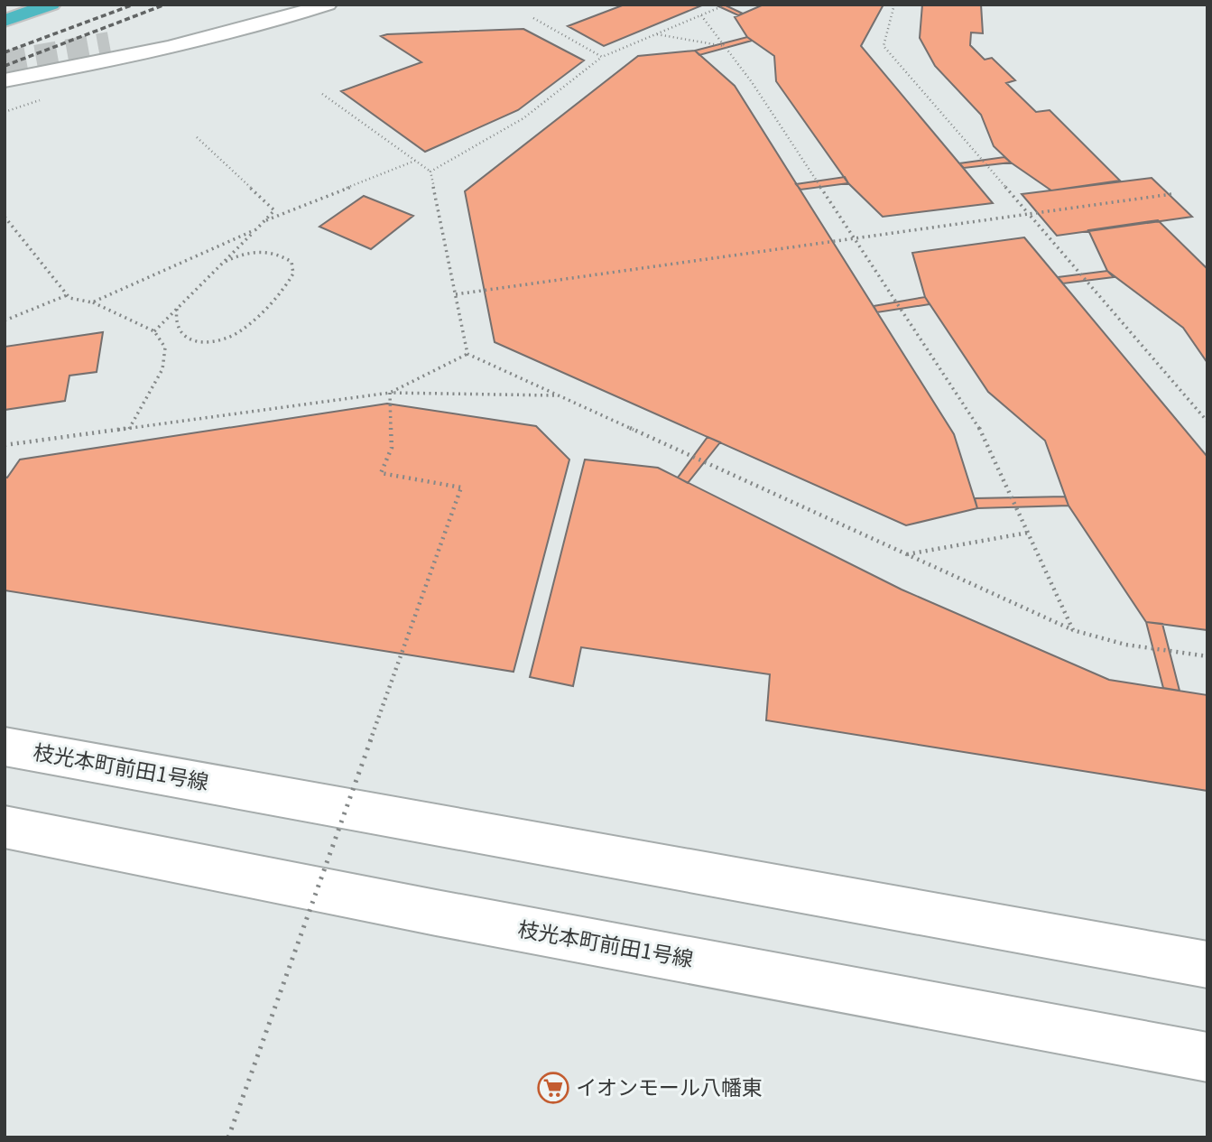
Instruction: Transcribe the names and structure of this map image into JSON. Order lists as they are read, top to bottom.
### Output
{
  "streets": {
    "street": ["枝光本町前田1号線"]
  },
  "places": {
    "supermarket": ["イオンモール八幡東"]
  }
}
